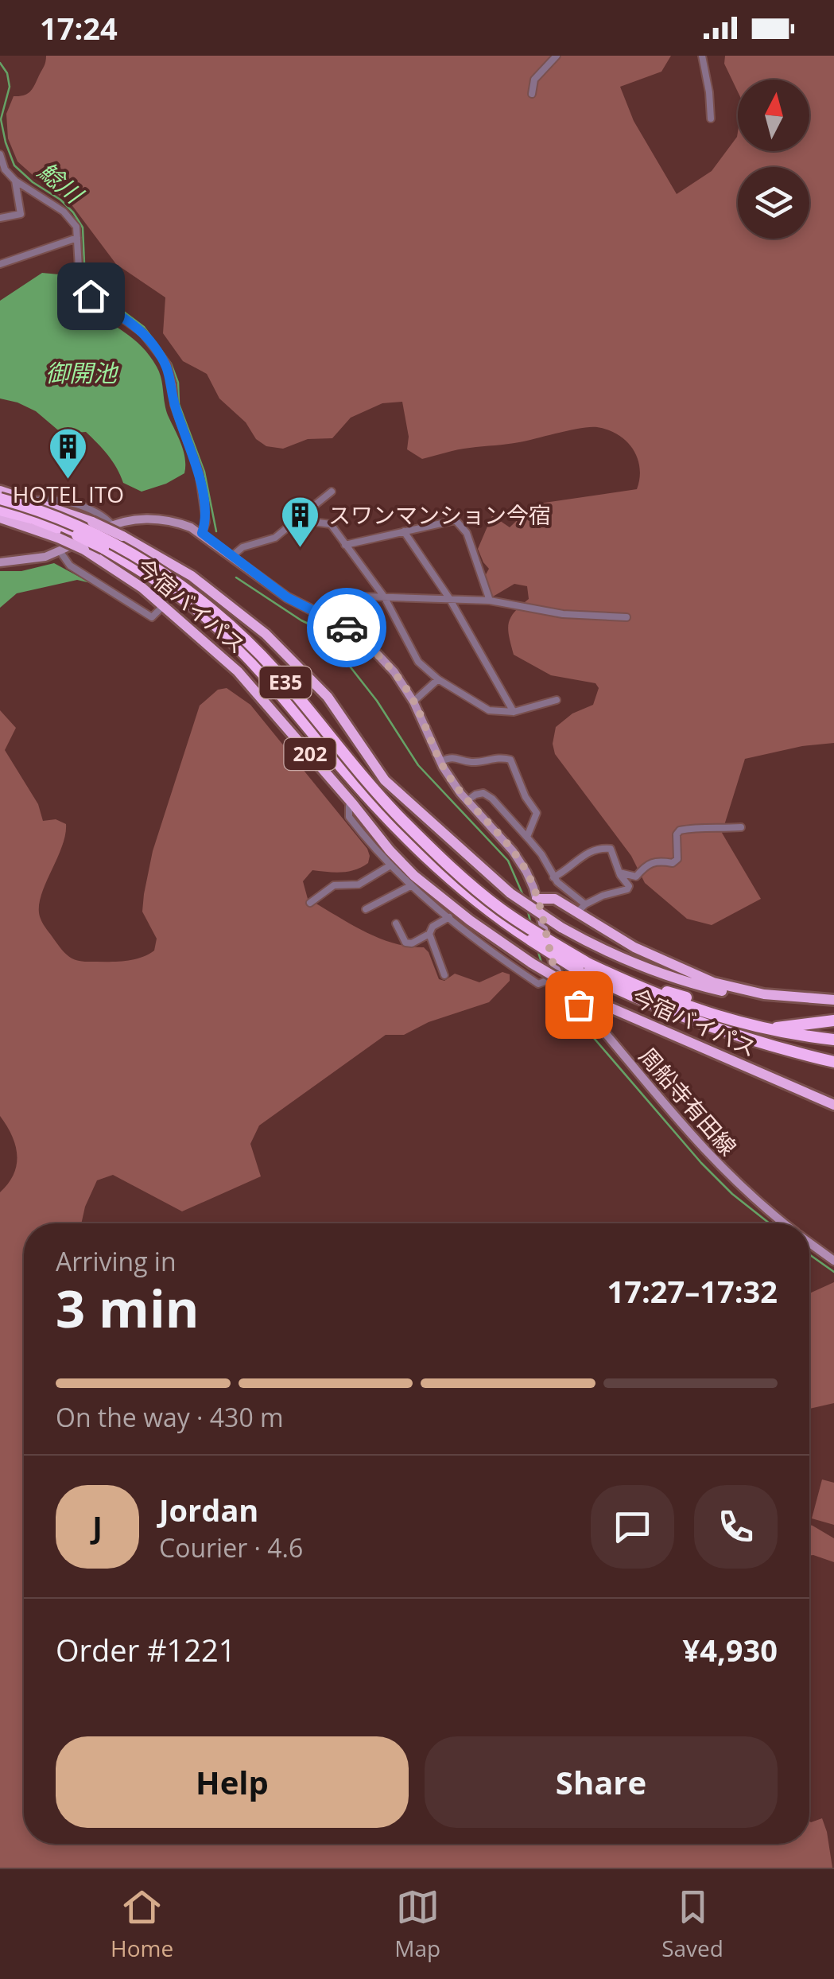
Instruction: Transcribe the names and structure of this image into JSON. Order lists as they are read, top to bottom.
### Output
{
  "streets": {
    "highway": ["今宿バイパス", "E35", "202"],
    "main road": ["周船寺有田線"]
  },
  "water": ["鯰川", "御開池"],
  "places": {
    "building": ["HOTEL ITO", "スワンマンション今宿"]
  },
  "north": "top",
  "page": {
    "status": "17:24",
    "heading": ["3 min", "Arriving in", "17:27–17:32"],
    "panel": [
      "Jordan",
      "Courier · 4.6",
      "Order #1221",
      "¥4,930"
    ],
    "bar": "On the way · 430 m",
    "round": "J",
    "buttons": ["Help", "Share"],
    "tabs": ["Home", "Map", "Saved"]
  }
}
